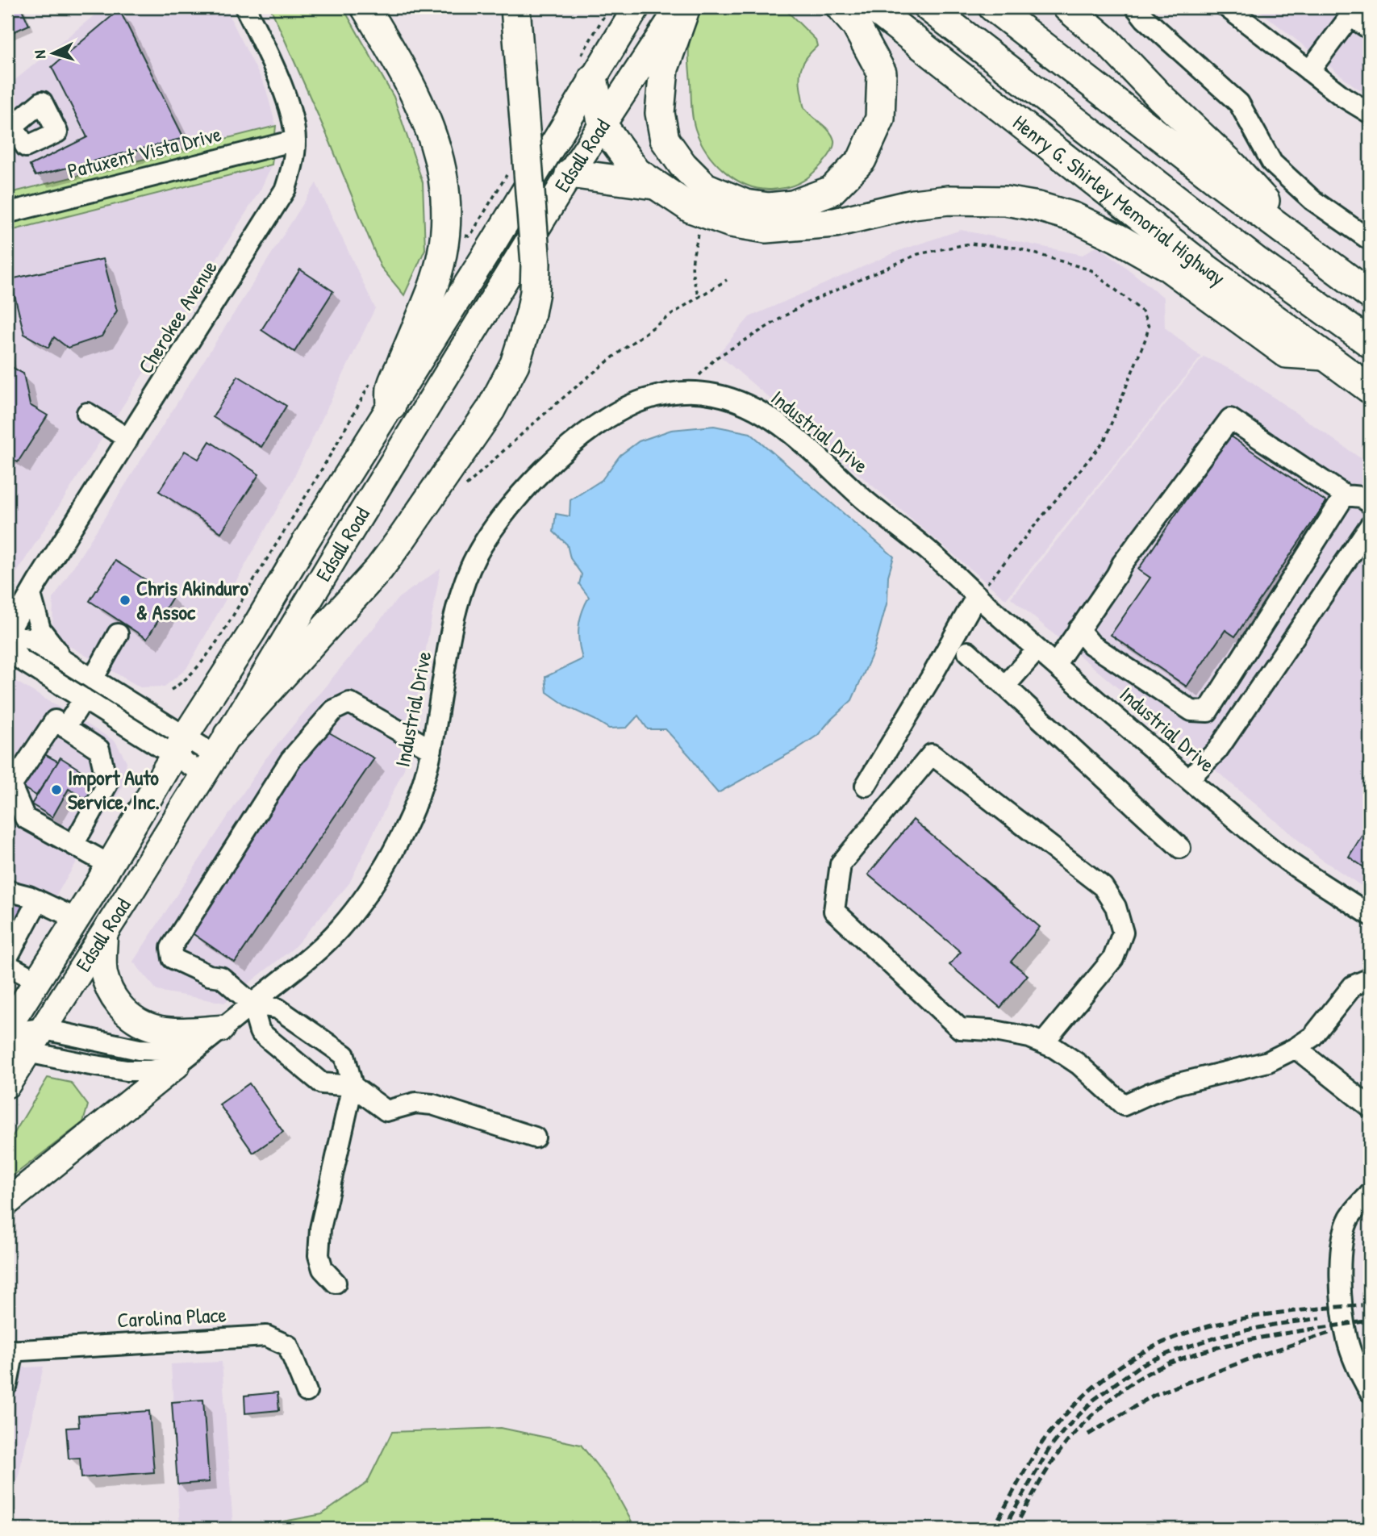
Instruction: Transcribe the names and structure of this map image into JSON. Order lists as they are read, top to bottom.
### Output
{
  "streets": {
    "highway": ["Henry G. Shirley Memorial Highway"],
    "main road": ["Edsall Road"],
    "street": [
      "Patuxent Vista Drive",
      "Cherokee Avenue",
      "Industrial Drive",
      "Carolina Place"
    ]
  },
  "crossings": [
    ["Patuxent Vista Drive", "Cherokee Avenue"],
    ["Edsall Road", "Industrial Drive"]
  ],
  "places": ["Chris Akinduro & Assoc", "Import Auto Service, Inc."],
  "north": "left"
}
